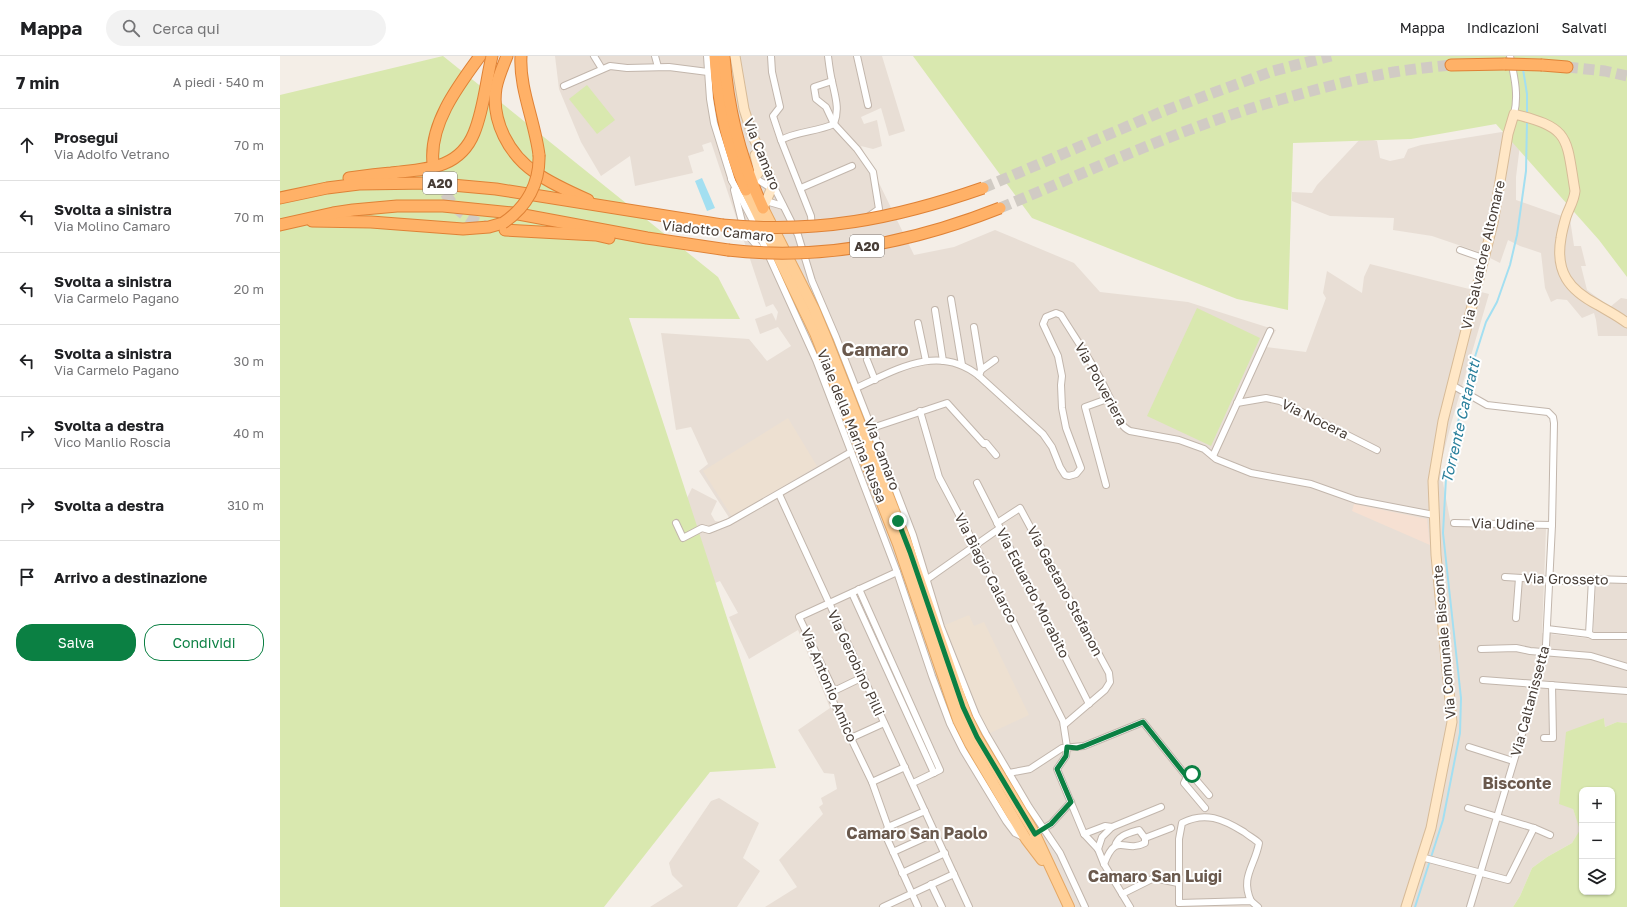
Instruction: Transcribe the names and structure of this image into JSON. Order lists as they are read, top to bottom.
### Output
{
  "streets": {
    "highway": ["A20", "Viadotto Camaro"],
    "main road": ["Viale della Marina Russa"],
    "street": [
      "Via Camaro",
      "Via Salvatore Altomare",
      "Via Polveriera",
      "Via Nocera",
      "Via Udine",
      "Via Biagio Calarco",
      "Via Grosseto",
      "Via Gaetano Stefanon",
      "Via Eduardo Morabito",
      "Via Comunale Bisconte",
      "Via Gerobino Pilli",
      "Via Antonio Amico",
      "Via Caltanissetta"
    ]
  },
  "crossings": [
    ["Via Camaro", "Via Polveriera"],
    ["A20", "Viadotto Camaro"],
    ["Via Salvatore Altomare", "Via Polveriera"],
    ["Via Salvatore Altomare", "Via Comunale Bisconte"],
    ["Via Salvatore Altomare", "Via Caltanissetta"],
    ["Via Polveriera", "Via Comunale Bisconte"],
    ["Via Udine", "Via Caltanissetta"],
    ["Via Grosseto", "Via Caltanissetta"],
    ["Via Gaetano Stefanon", "Via Eduardo Morabito"],
    ["Via Gerobino Pilli", "Via Antonio Amico"]
  ],
  "districts": [
    "Camaro",
    "Bisconte",
    "Camaro San Paolo",
    "Camaro San Luigi"
  ],
  "water": ["Torrente Cataratti"],
  "page": {
    "header": "Mappa",
    "search": "Cerca qui",
    "nav": ["Mappa", "Indicazioni", "Salvati"],
    "heading": ["7 min", "A piedi · 540 m"],
    "list": [
      ["Prosegui", "Via Adolfo Vetrano", "70 m"],
      ["Svolta a sinistra", "Via Molino Camaro", "70 m"],
      ["Svolta a sinistra", "Via Carmelo Pagano", "20 m"],
      ["Svolta a sinistra", "Via Carmelo Pagano", "30 m"],
      ["Svolta a destra", "Vico Manlio Roscia", "40 m"],
      ["Svolta a destra", "310 m"],
      "Arrivo a destinazione"
    ],
    "buttons": ["Salva", "Condividi"],
    "map_buttons": ["+", "−"]
  }
}
